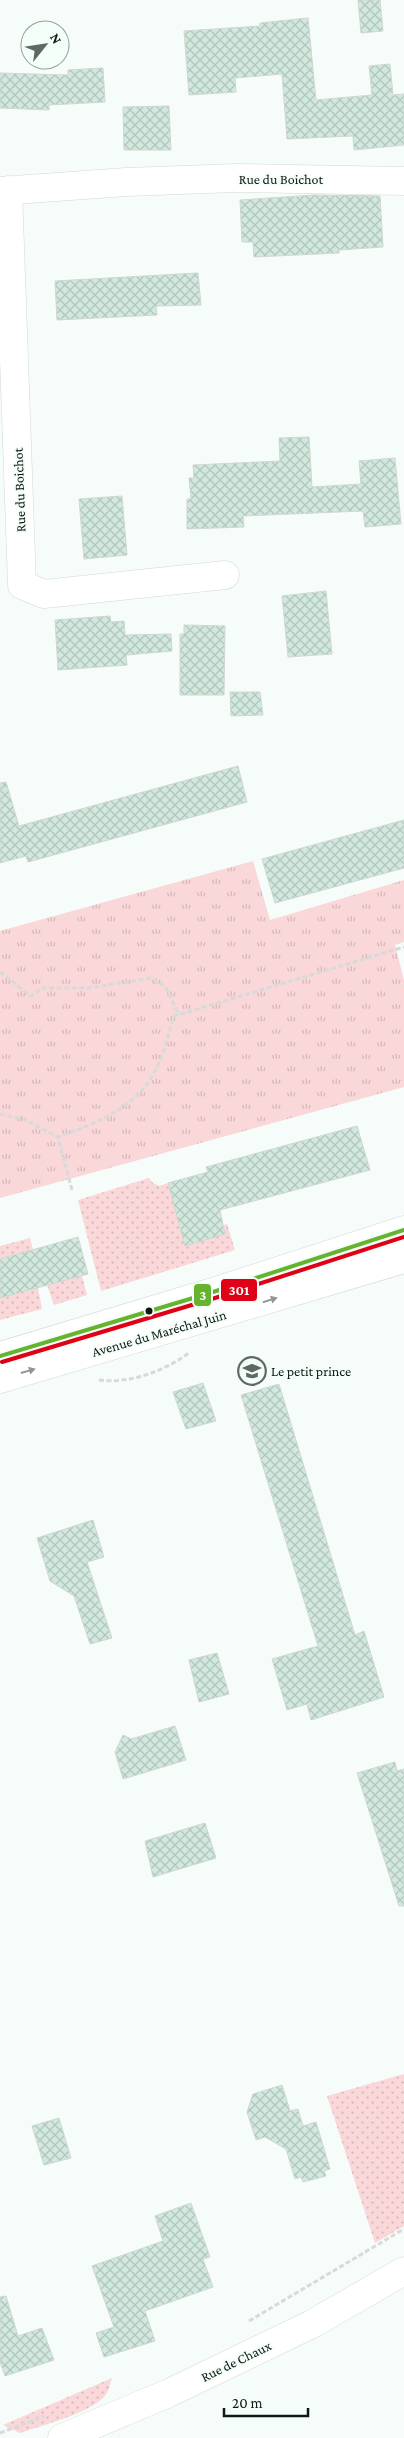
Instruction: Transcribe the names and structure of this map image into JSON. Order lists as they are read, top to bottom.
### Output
{
  "streets": {
    "street": ["Rue du Boichot", "Avenue du Maréchal Juin", "Rue de Chaux"]
  },
  "places": {
    "school or university": ["Le petit prince"]
  },
  "lines": ["transit line 3", "transit line 301"],
  "scale_bar": "20 m",
  "north": "top right"
}
